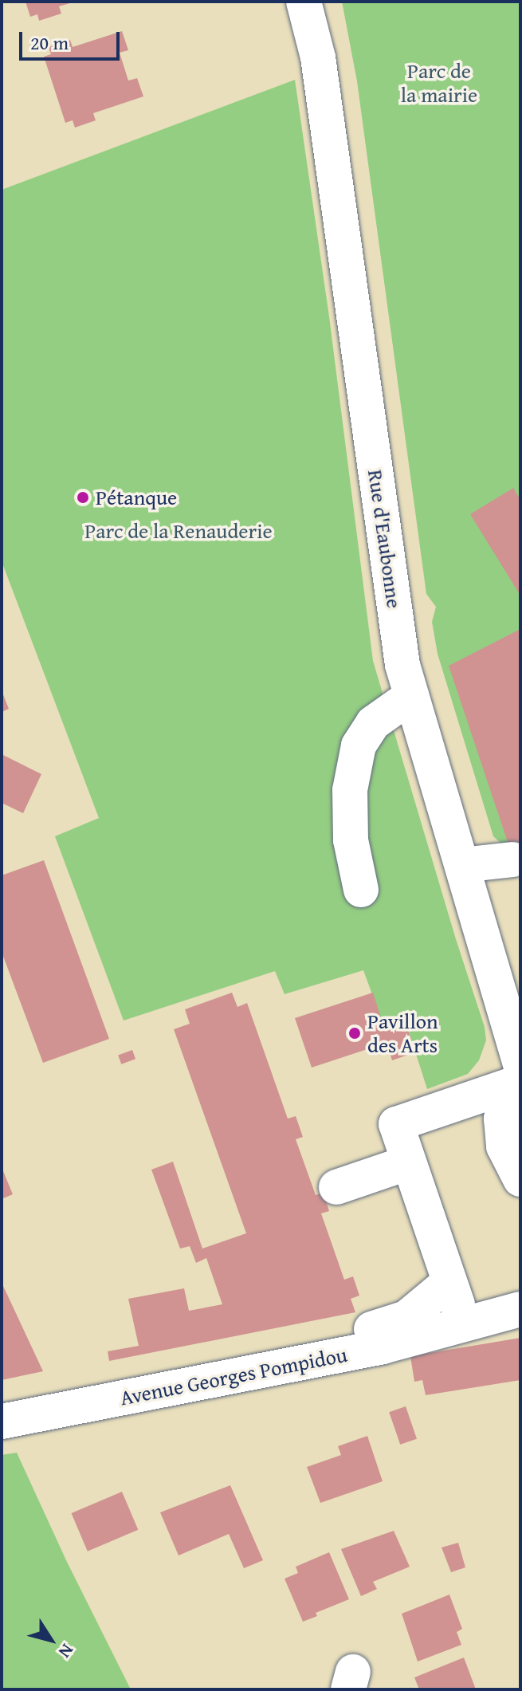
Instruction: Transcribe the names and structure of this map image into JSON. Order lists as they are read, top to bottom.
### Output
{
  "streets": {
    "main road": ["Rue d'Eaubonne", "Avenue Georges Pompidou"]
  },
  "parks": ["Parc de la mairie", "Parc de la Renauderie"],
  "places": ["Pétanque", "Pavillon des Arts"],
  "scale_bar": "20 m",
  "north": "bottom right"
}
